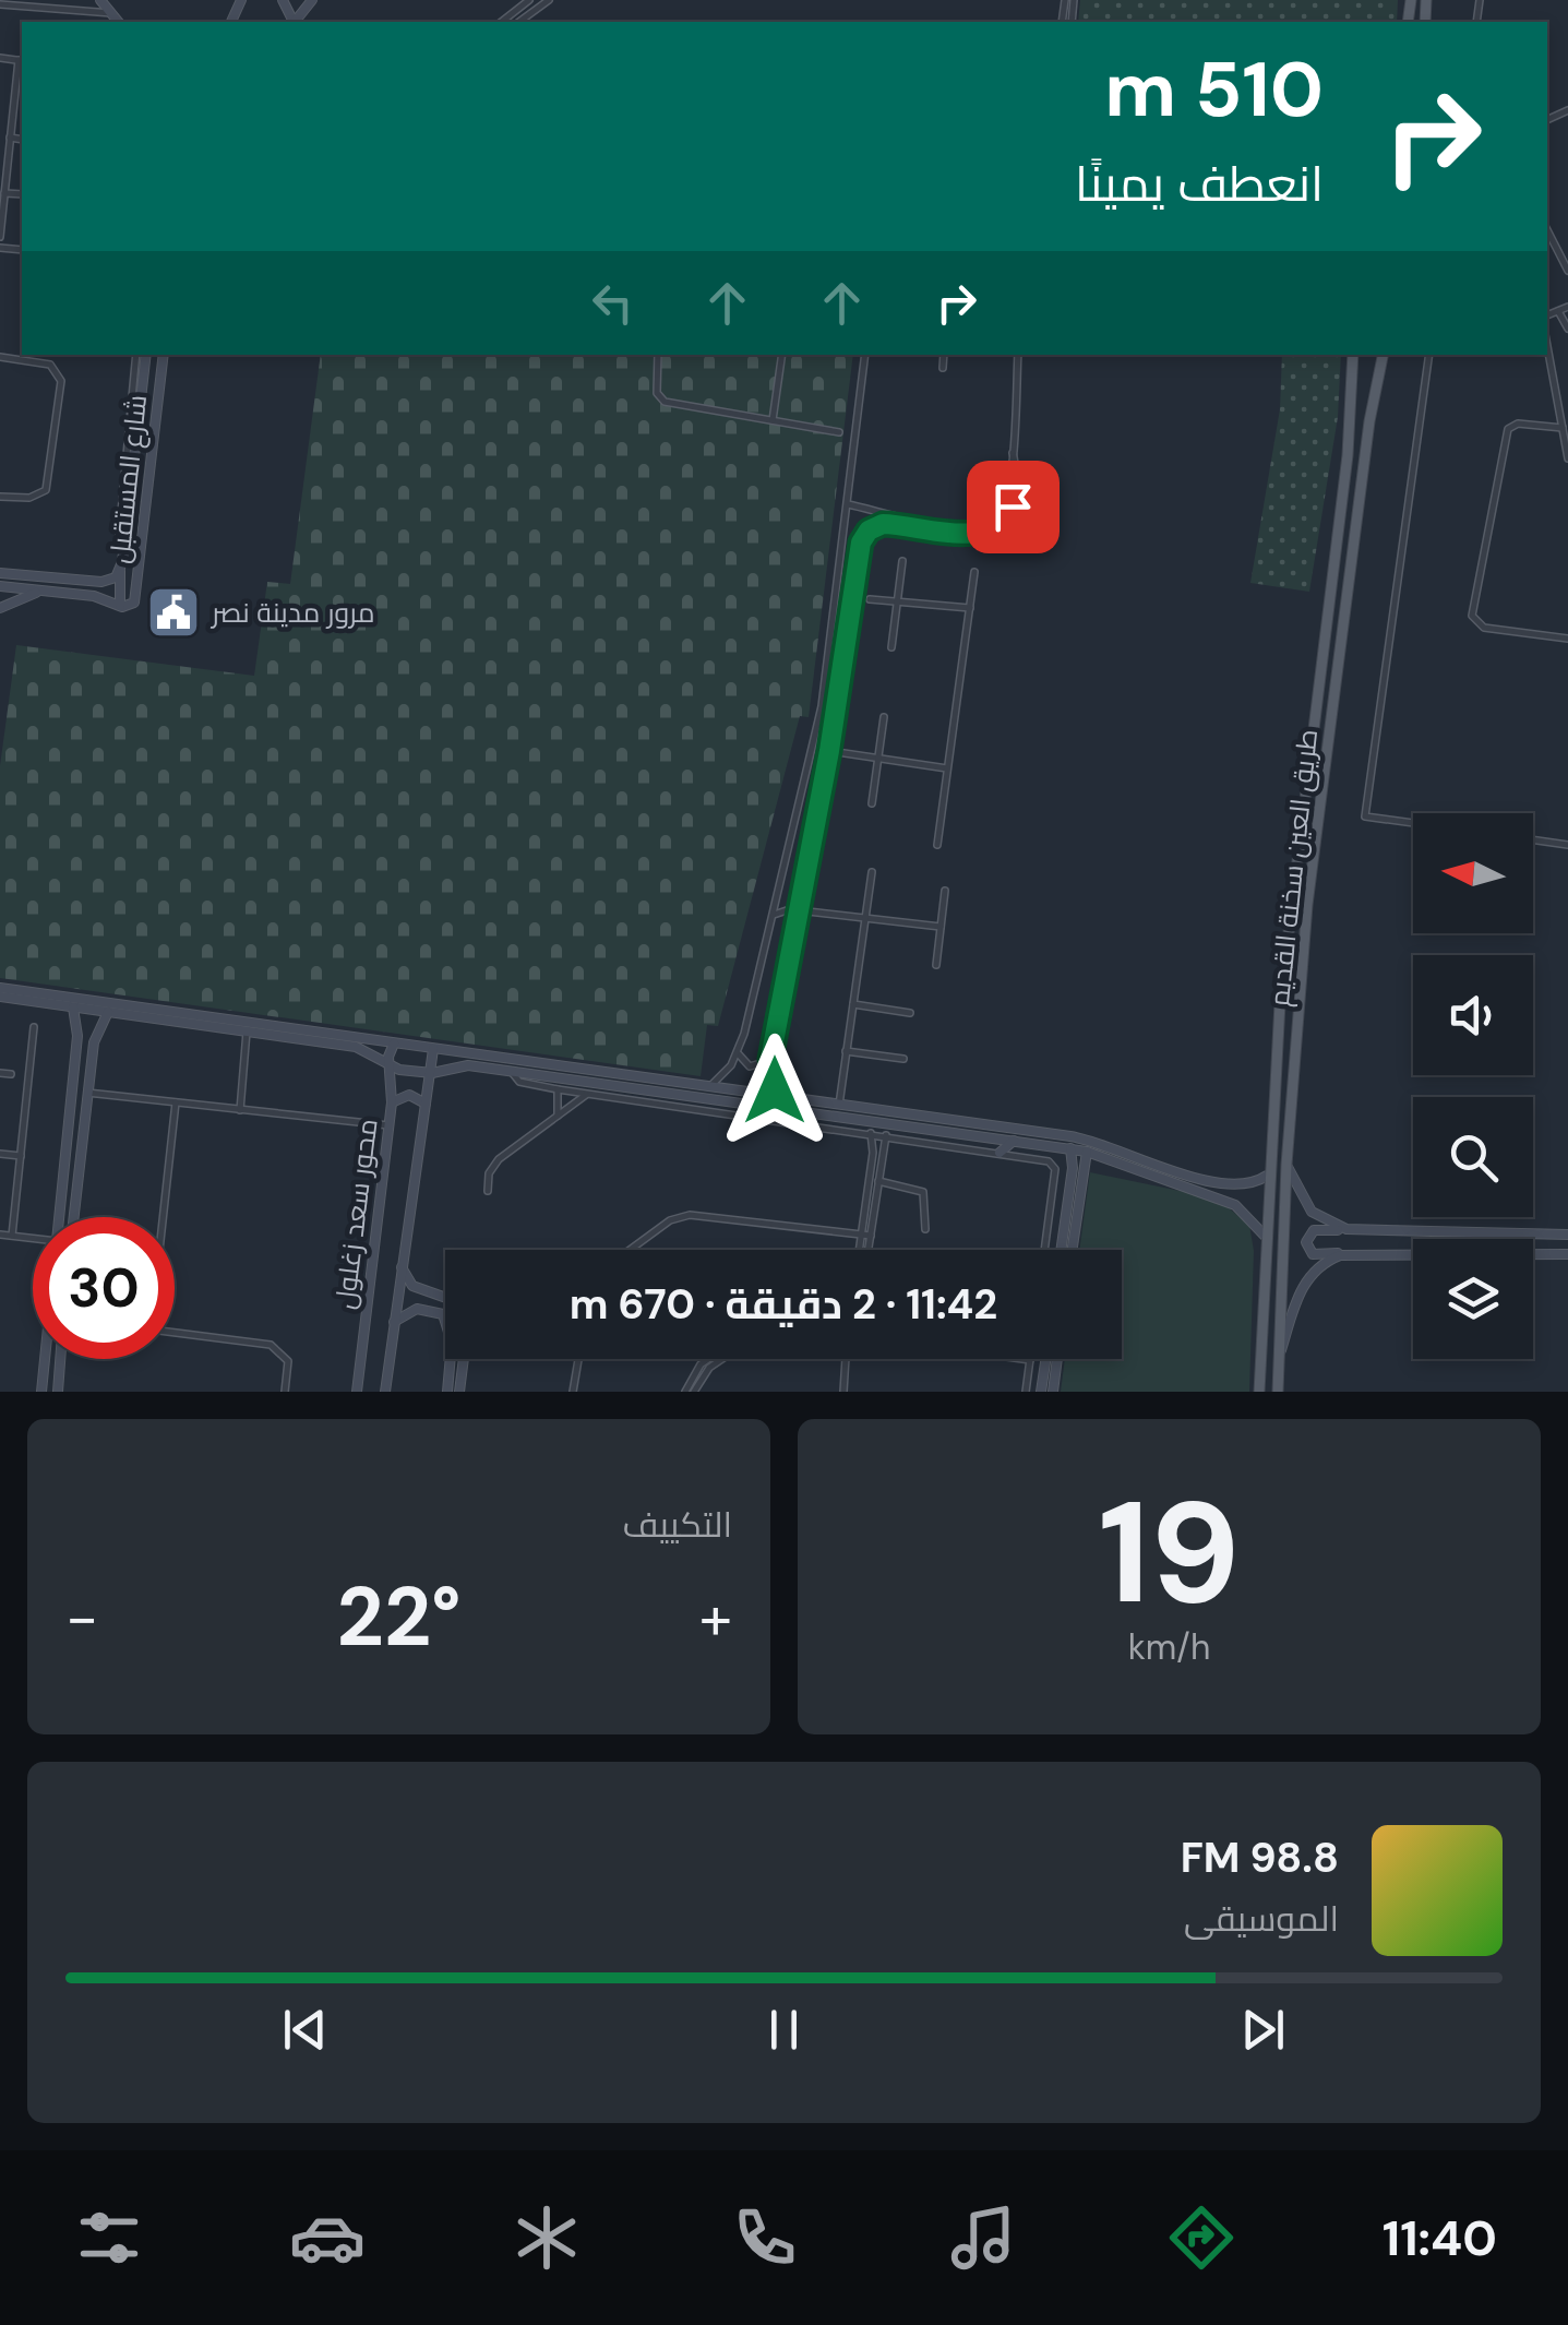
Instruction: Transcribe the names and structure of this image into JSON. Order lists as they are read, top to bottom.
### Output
{
  "streets": {
    "main road": ["شارع المستقبل", "طريق العين سخنة القديم", "محور سعد زغلول"]
  },
  "places": {
    "public building": ["مرور مدينة نصر"]
  },
  "north": "left",
  "page": {
    "turn": ["510 m", "انعطف يمينًا"],
    "limit": "30",
    "trip": "11:42 · 2 دقيقة · 670 m",
    "tile": [
      ["19", "km/h"],
      "التكييف"
    ],
    "heat": ["−", "22°", "+"],
    "song": ["98.8 FM", "الموسيقى"],
    "tabs": "11:40"
  }
}
